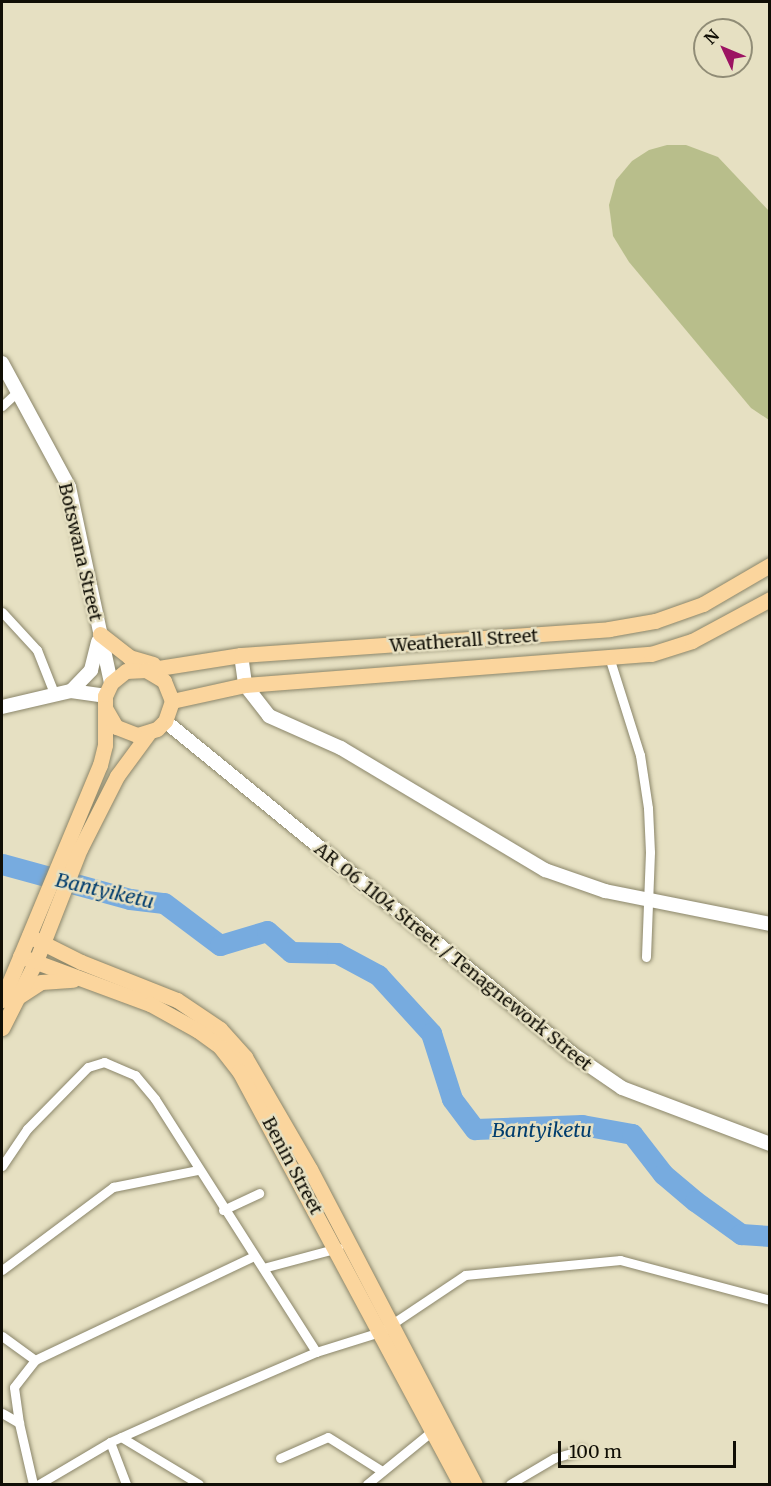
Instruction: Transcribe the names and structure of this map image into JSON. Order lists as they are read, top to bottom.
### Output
{
  "streets": {
    "main road": [
      "Botswana Street",
      "Weatherall Street",
      "AR_06_1104 Street. / Tenagnework Street",
      "Benin Street"
    ]
  },
  "crossings": [
    ["Botswana Street", "Weatherall Street"],
    ["Botswana Street", "AR_06_1104 Street. / Tenagnework Street"],
    ["Weatherall Street", "AR_06_1104 Street. / Tenagnework Street"]
  ],
  "water": ["Bantyiketu"],
  "scale_bar": "100 m",
  "north": "top left"
}
